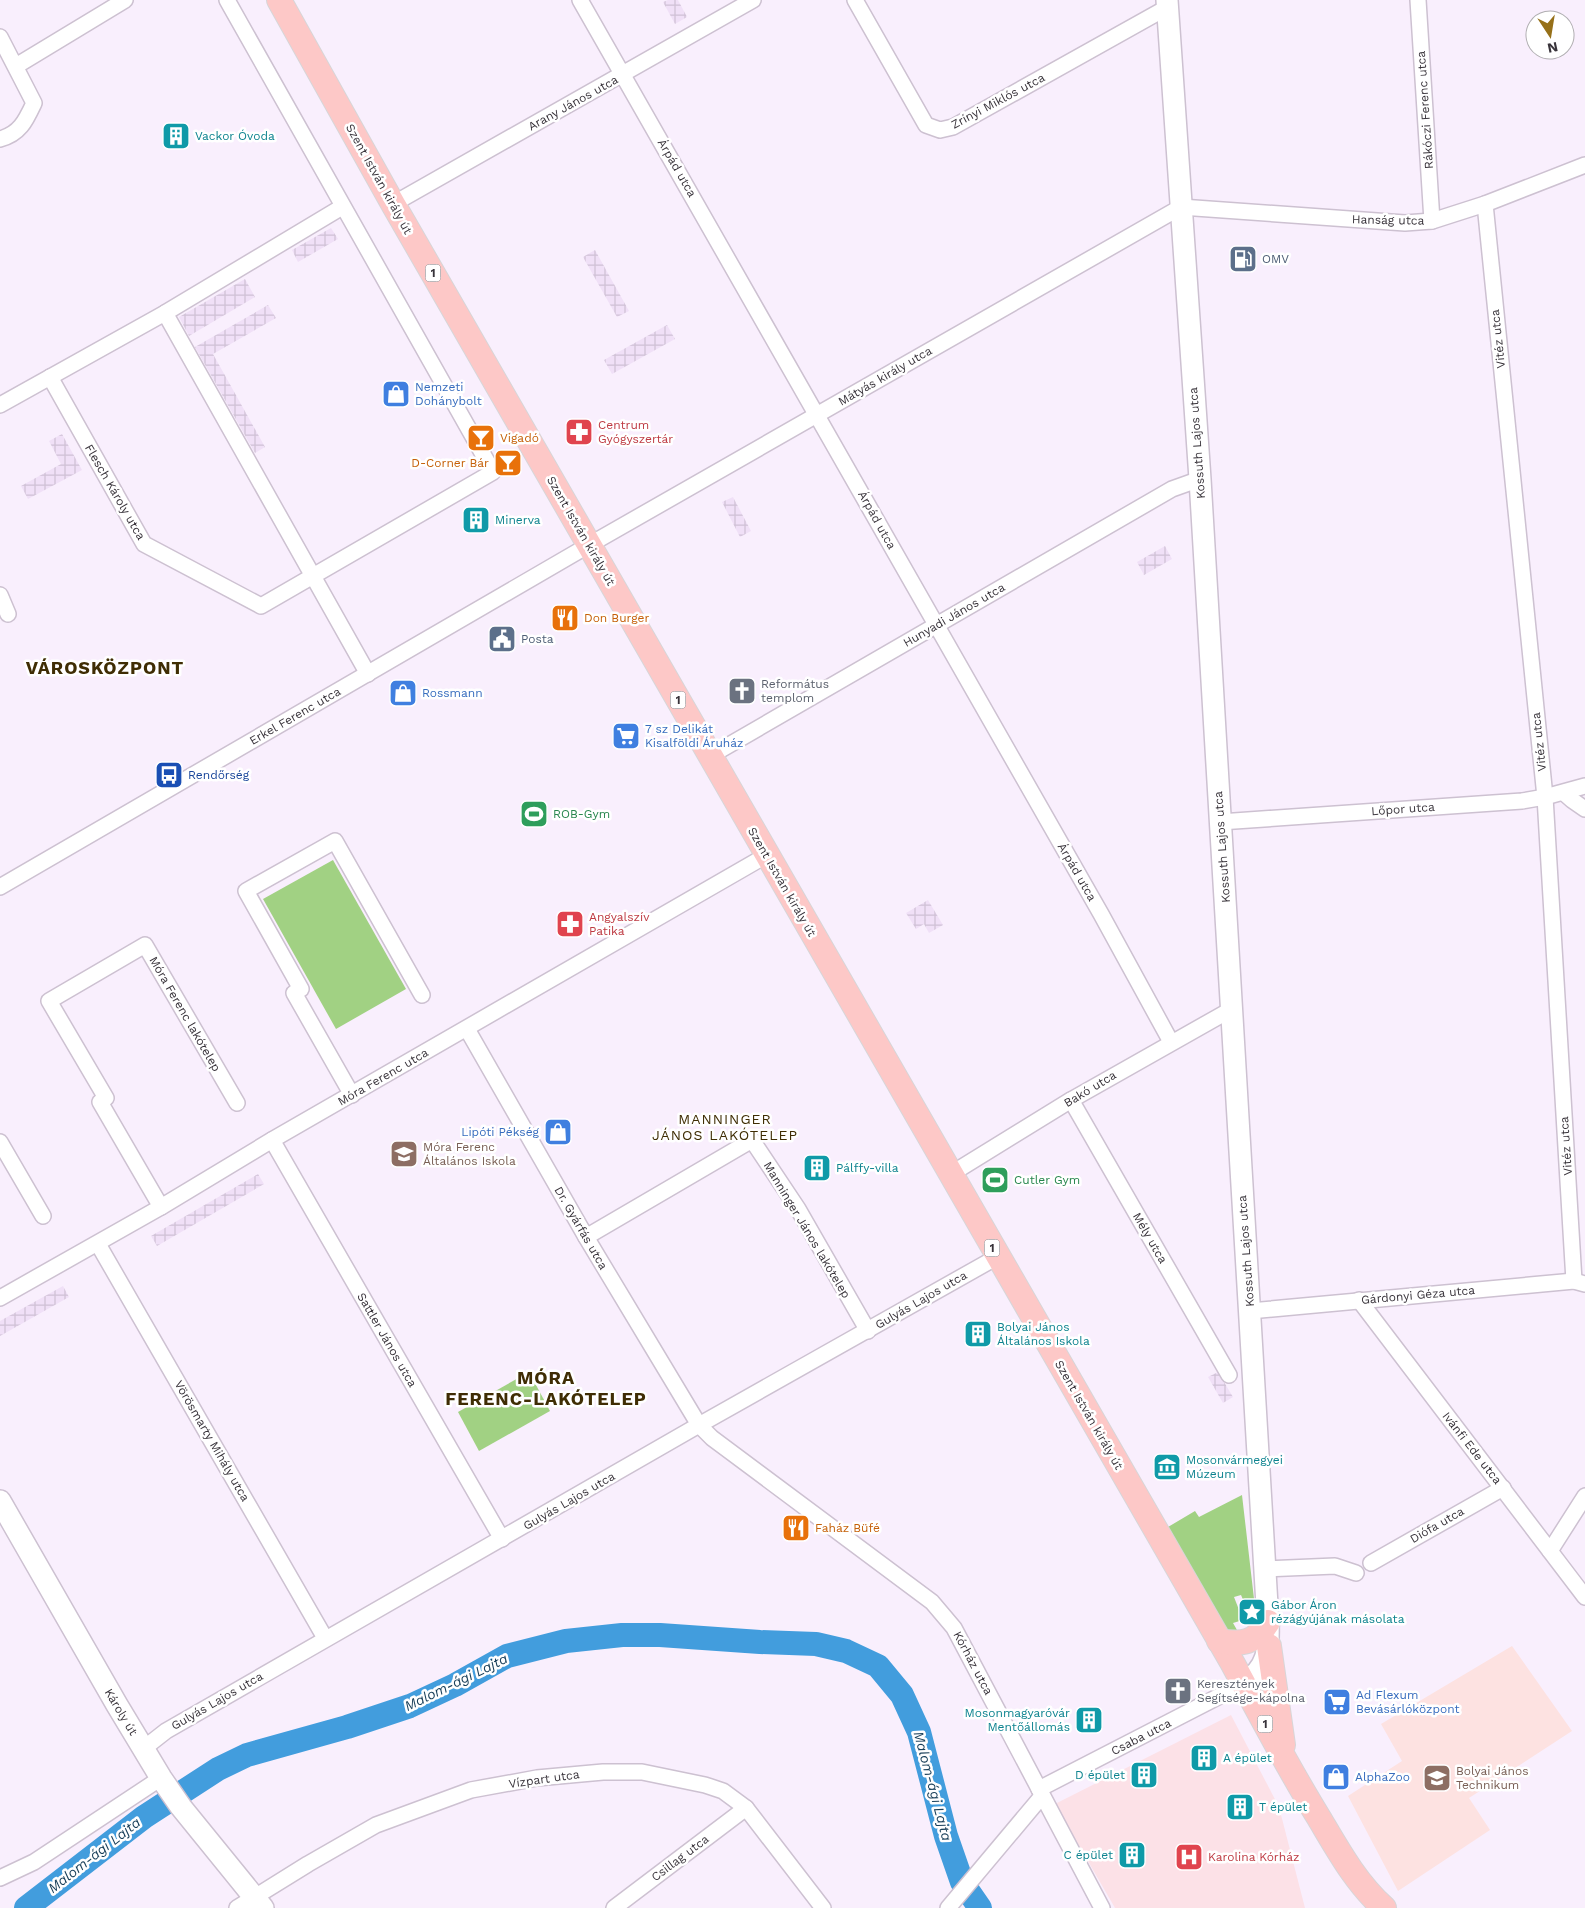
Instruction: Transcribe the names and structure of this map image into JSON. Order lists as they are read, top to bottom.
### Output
{
  "streets": {
    "main road": [
      "Szent István király út",
      "1",
      "Kossuth Lajos utca",
      "Károly út"
    ],
    "street": [
      "Zrínyi Miklós utca",
      "Arany János utca",
      "Rákóczi Ferenc utca",
      "Árpád utca",
      "Hanság utca",
      "Vitéz utca",
      "Mátyás király utca",
      "Flesch Károly utca",
      "Hunyadi János utca",
      "Erkel Ferenc utca",
      "Lőpor utca",
      "Móra Ferenc lakótelep",
      "Móra Ferenc utca",
      "Bakó utca",
      "Dr. Gyárfás utca",
      "Manninger János lakótelep",
      "Mély utca",
      "Gárdonyi Géza utca",
      "Gulyás Lajos utca",
      "Sattler János utca",
      "Vörösmarty Mihály utca",
      "Ivánfi Ede utca",
      "Diófa utca",
      "Kórház utca",
      "Csaba utca",
      "Vízpart utca",
      "Csillag utca"
    ]
  },
  "crossings": [
    ["Zrínyi Miklós utca", "Kossuth Lajos utca"],
    ["Arany János utca", "Árpád utca"],
    ["Arany János utca", "Szent István király út"],
    ["Rákóczi Ferenc utca", "Hanság utca"],
    ["Árpád utca", "Mátyás király utca"],
    ["Árpád utca", "Hunyadi János utca"],
    ["Árpád utca", "Bakó utca"],
    ["Szent István király út", "1"],
    ["Szent István király út", "Mátyás király utca"],
    ["Szent István király út", "Kossuth Lajos utca"],
    ["Szent István király út", "Hunyadi János utca"],
    ["Szent István király út", "Erkel Ferenc utca"],
    ["Szent István király út", "Móra Ferenc utca"],
    ["Szent István király út", "Bakó utca"],
    ["Szent István király út", "Gulyás Lajos utca"],
    ["Szent István király út", "Csaba utca"],
    ["Hanság utca", "Vitéz utca"],
    ["Hanság utca", "Mátyás király utca"],
    ["Hanság utca", "Kossuth Lajos utca"],
    ["Vitéz utca", "Lőpor utca"],
    ["Vitéz utca", "Gárdonyi Géza utca"],
    ["Mátyás király utca", "Kossuth Lajos utca"],
    ["Mátyás király utca", "Erkel Ferenc utca"],
    ["Kossuth Lajos utca", "Hunyadi János utca"],
    ["Kossuth Lajos utca", "Lőpor utca"],
    ["Kossuth Lajos utca", "Bakó utca"],
    ["Kossuth Lajos utca", "Gárdonyi Géza utca"],
    ["Kossuth Lajos utca", "Csaba utca"],
    ["Móra Ferenc lakótelep", "Móra Ferenc utca"],
    ["Móra Ferenc utca", "Dr. Gyárfás utca"],
    ["Móra Ferenc utca", "Sattler János utca"],
    ["Móra Ferenc utca", "Vörösmarty Mihály utca"],
    ["Bakó utca", "Mély utca"],
    ["Dr. Gyárfás utca", "Manninger János lakótelep"],
    ["Dr. Gyárfás utca", "Gulyás Lajos utca"],
    ["Dr. Gyárfás utca", "Kórház utca"],
    ["Manninger János lakótelep", "Gulyás Lajos utca"],
    ["Gárdonyi Géza utca", "Ivánfi Ede utca"],
    ["Gulyás Lajos utca", "Sattler János utca"],
    ["Gulyás Lajos utca", "Vörösmarty Mihály utca"],
    ["Gulyás Lajos utca", "Kórház utca"],
    ["Gulyás Lajos utca", "Károly út"],
    ["Ivánfi Ede utca", "Diófa utca"],
    ["Kórház utca", "Csaba utca"],
    ["Károly út", "Vízpart utca"],
    ["Vízpart utca", "Csillag utca"]
  ],
  "districts": ["VÁROSKÖZPONT", "MANNINGER JÁNOS LAKÓTELEP", "MÓRA FERENC-LAKÓTELEP"],
  "water": ["Malom-ági Lajta"],
  "places": {
    "building": [
      "Vackor Óvoda",
      "Minerva",
      "Pálffy-villa",
      "Bolyai János Általános Iskola",
      "Mosonmagyaróvár Mentőállomás",
      "A épület",
      "D épület",
      "T épület",
      "C épület"
    ],
    "fuel station": ["OMV"],
    "shop": [
      "Nemzeti Dohánybolt",
      "Rossmann",
      "Lipóti Pékség",
      "AlphaZoo"
    ],
    "pharmacy": ["Centrum Gyógyszertár", "Angyalszív Patika"],
    "bar": ["Vigadó", "D-Corner Bár"],
    "restaurant": ["Don Burger", "Faház Büfé"],
    "public building": ["Posta"],
    "church": ["Református templom", "Keresztények Segítsége-kápolna"],
    "supermarket": ["7 sz Delikát Kisalföldi Áruház", "Ad Flexum Bevásárlóközpont"],
    "bus stop": ["Rendőrség"],
    "sports": ["ROB-Gym", "Cutler Gym"],
    "school or university": ["Móra Ferenc Általános Iskola", "Bolyai János Technikum"],
    "museum": ["Mosonvármegyei Múzeum"],
    "place": ["Gábor Áron rézágyújának másolata"],
    "hospital": ["Karolina Kórház"]
  },
  "north": "bottom"
}
